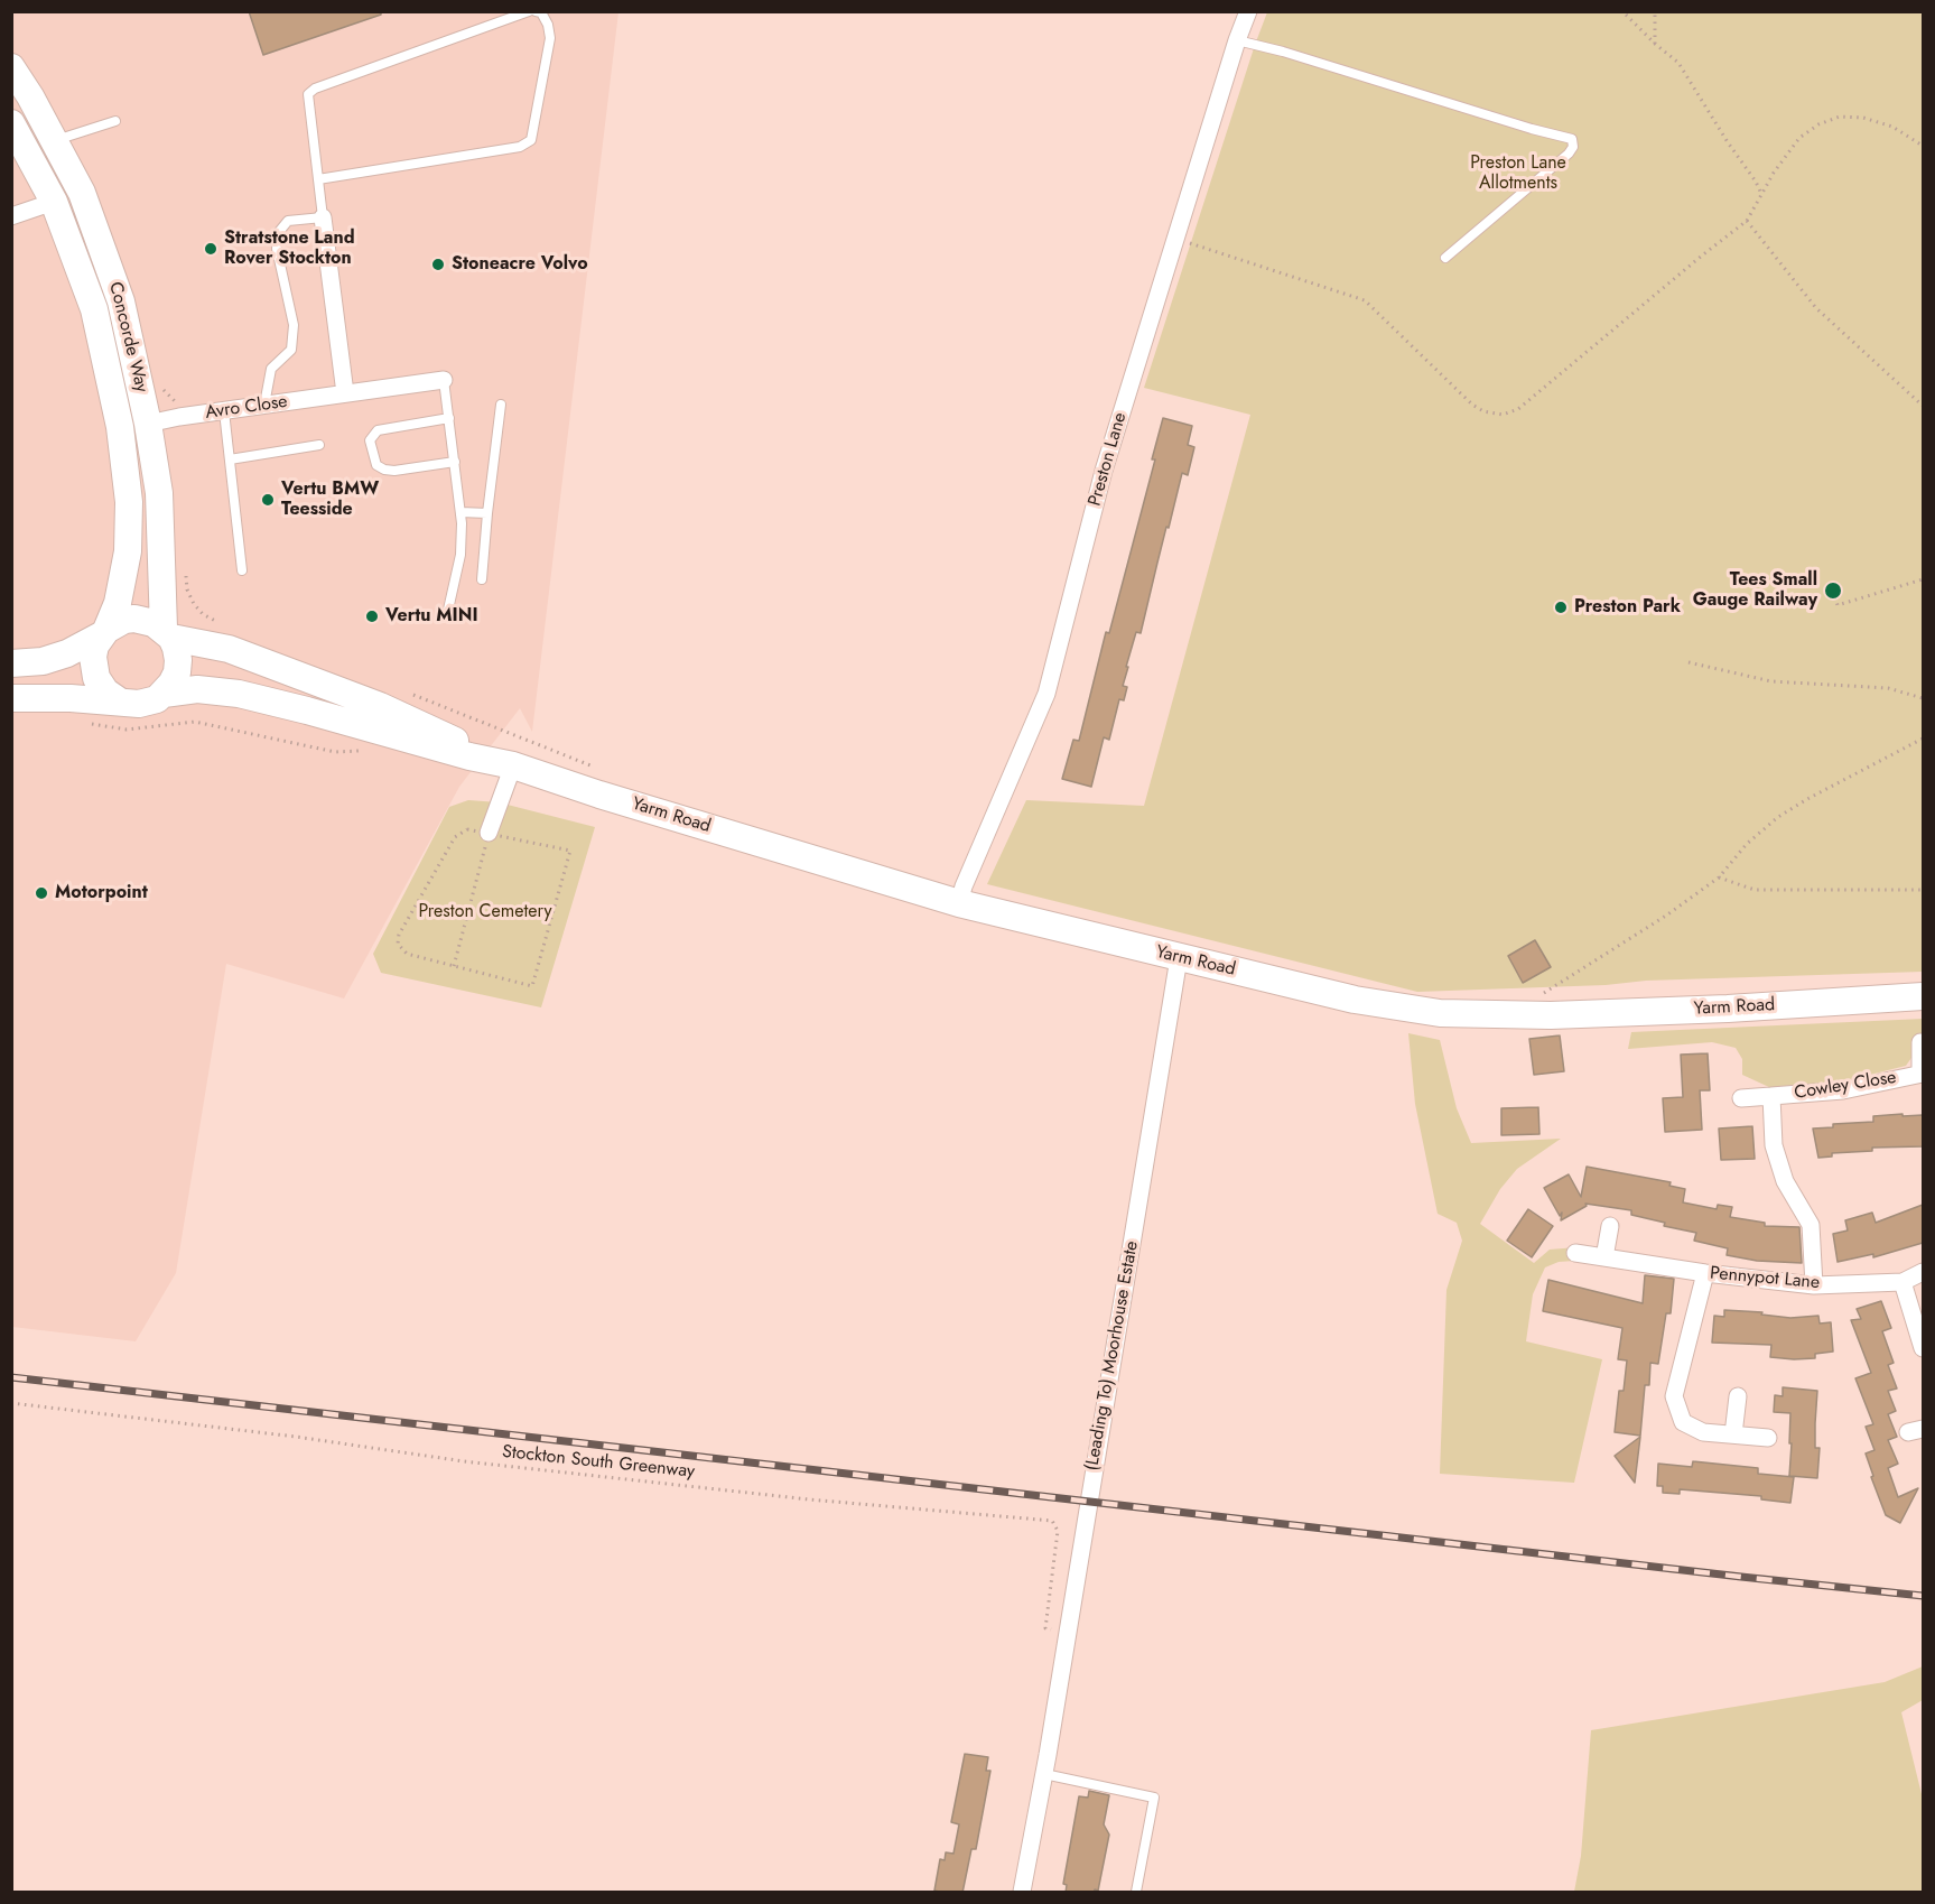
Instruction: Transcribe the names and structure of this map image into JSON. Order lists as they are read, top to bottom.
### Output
{
  "streets": {
    "main road": ["Concorde Way", "Yarm Road"],
    "street": [
      "Avro Close",
      "Preston Lane",
      "Cowley Close",
      "Pennypot Lane",
      "(Leading To) Moorhouse Estate"
    ],
    "path": ["Stockton South Greenway"]
  },
  "crossings": [
    ["Concorde Way", "Avro Close"],
    ["Preston Lane", "Yarm Road"],
    ["Yarm Road", "(Leading To) Moorhouse Estate"],
    ["Cowley Close", "Pennypot Lane"],
    ["(Leading To) Moorhouse Estate", "Stockton South Greenway"]
  ],
  "parks": ["Preston Lane Allotments", "Preston Cemetery"],
  "places": [
    "Stratstone Land Rover Stockton",
    "Stoneacre Volvo",
    "Vertu BMW Teesside",
    "Tees Small Gauge Railway",
    "Preston Park",
    "Vertu MINI",
    "Motorpoint"
  ]
}
